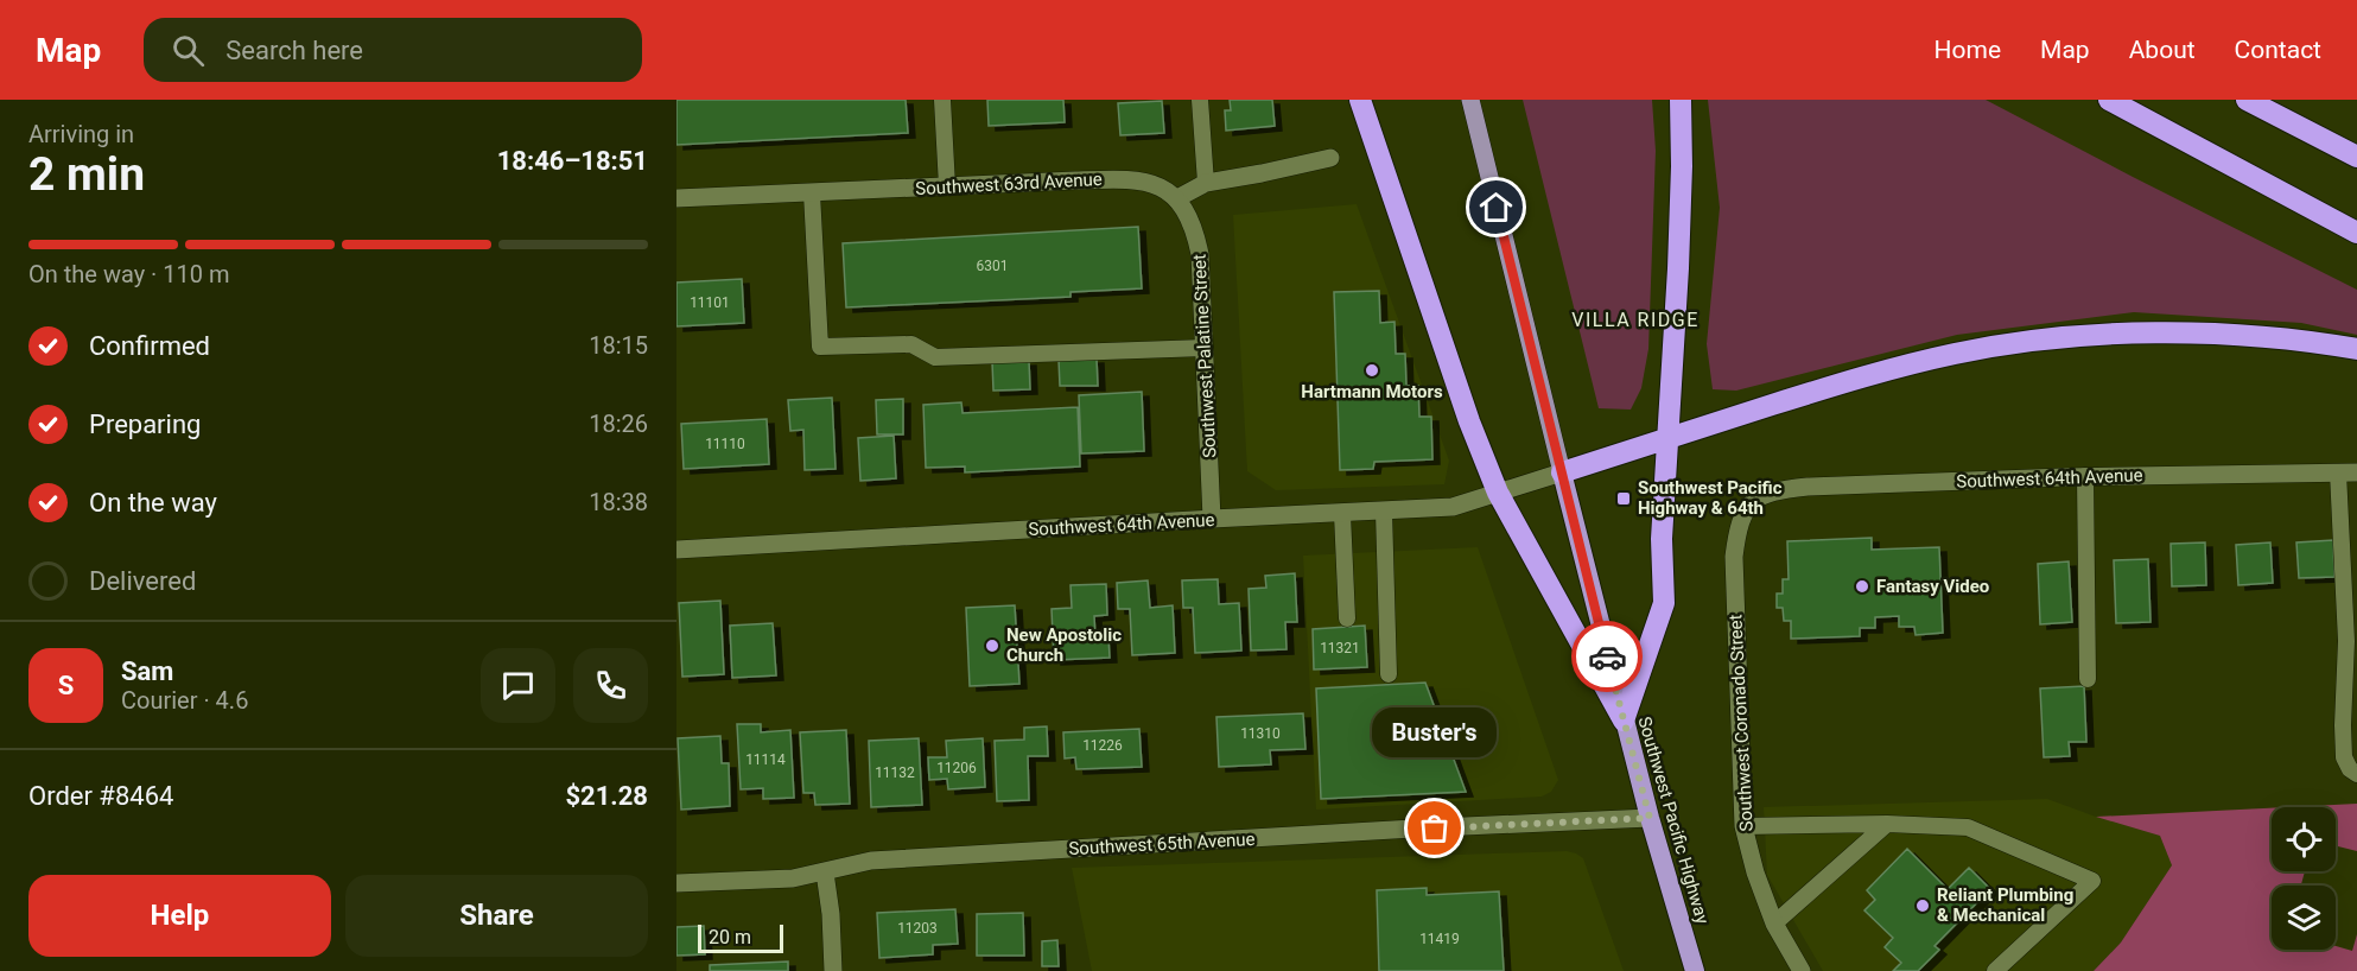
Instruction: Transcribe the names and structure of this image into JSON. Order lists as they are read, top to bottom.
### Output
{
  "streets": {
    "highway": ["Southwest Pacific Highway"],
    "street": [
      "Southwest 63rd Avenue",
      "Southwest Palatine Street",
      "Southwest 64th Avenue",
      "Southwest Coronado Street",
      "Southwest 65th Avenue"
    ]
  },
  "crossings": [
    ["Southwest 63rd Avenue", "Southwest Palatine Street"],
    ["Southwest Palatine Street", "Southwest 64th Avenue"],
    ["Southwest 64th Avenue", "Southwest Coronado Street"],
    ["Southwest 64th Avenue", "Southwest Pacific Highway"],
    ["Southwest Pacific Highway", "Southwest 65th Avenue"]
  ],
  "districts": ["VILLA RIDGE"],
  "places": {
    "other": [
      "Hartmann Motors",
      "Fantasy Video",
      "New Apostolic Church",
      "Buster's",
      "Reliant Plumbing & Mechanical"
    ],
    "transit": ["Southwest Pacific Highway & 64th"]
  },
  "house_numbers": [
    "6301",
    "11101",
    "11110",
    "11321",
    "11310",
    "11226",
    "11114",
    "11206",
    "11132",
    "11203",
    "11419"
  ],
  "scale_bar": "20 m",
  "page": {
    "header": "Map",
    "search": "Search here",
    "nav": [
      "Home",
      "Map",
      "About",
      "Contact"
    ],
    "heading": ["2 min", "Arriving in", "18:46–18:51"],
    "panel": [
      "Sam",
      "Courier · 4.6",
      "Order #8464",
      "$21.28"
    ],
    "bar": "On the way · 110 m",
    "list": [
      ["Confirmed", "18:15"],
      ["Preparing", "18:26"],
      ["On the way", "18:38"],
      "Delivered"
    ],
    "round": "S",
    "bubble": "Buster's",
    "buttons": ["Help", "Share"],
    "scale": "20 m"
  }
}
